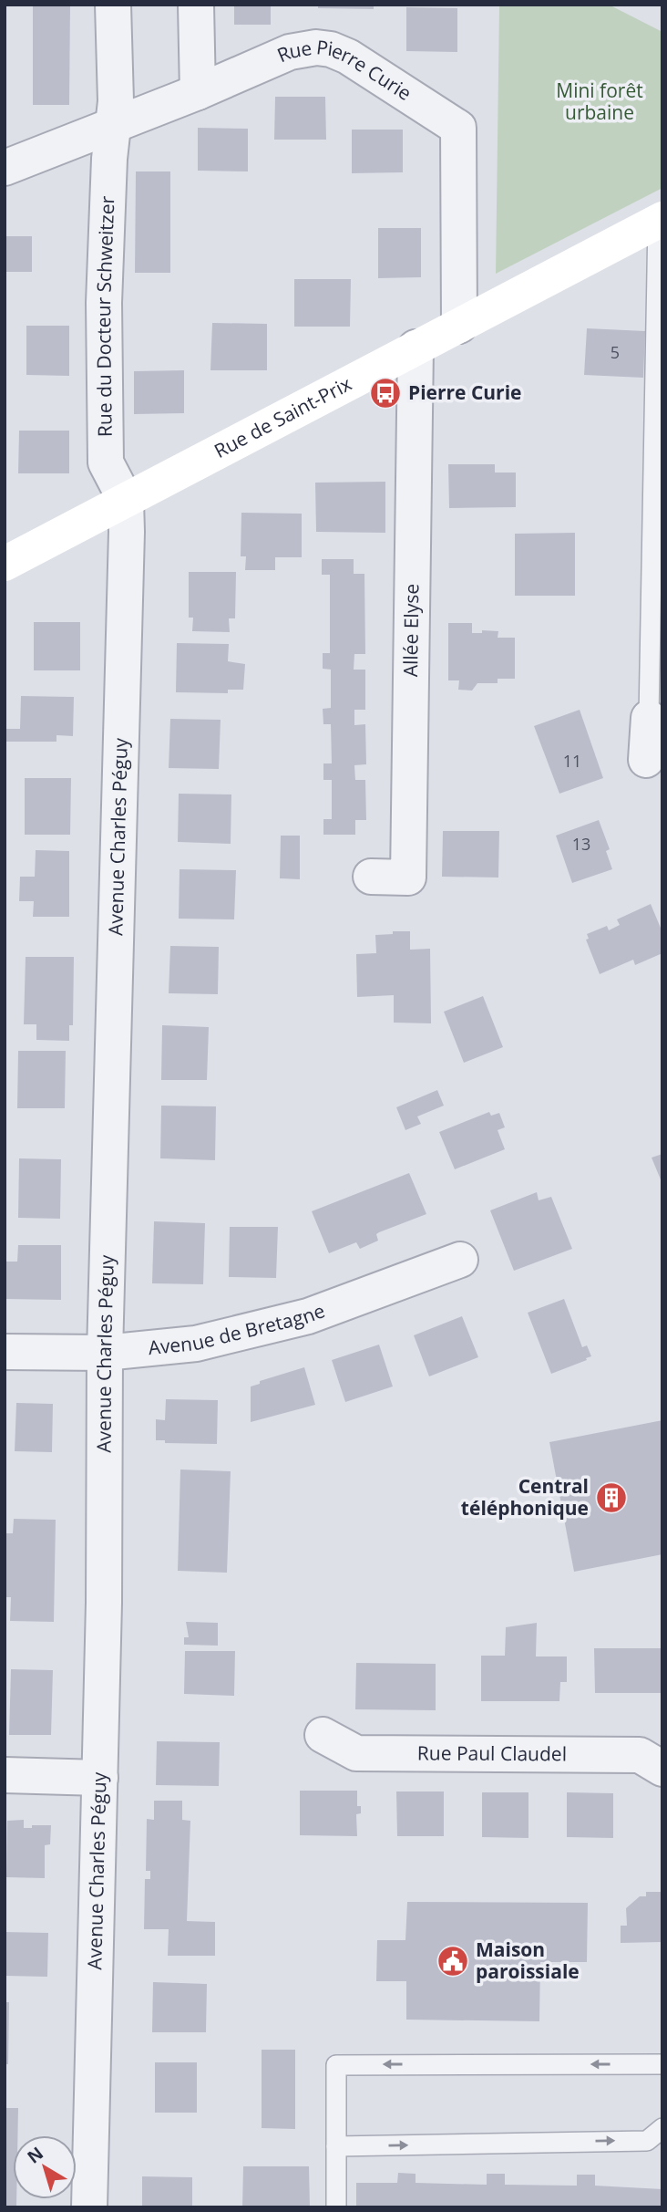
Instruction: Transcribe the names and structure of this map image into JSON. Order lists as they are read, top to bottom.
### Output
{
  "streets": {
    "street": [
      "Rue Pierre Curie",
      "Rue du Docteur Schweitzer",
      "Rue de Saint-Prix",
      "Allée Elyse",
      "Avenue Charles Péguy",
      "Avenue de Bretagne",
      "Rue Paul Claudel"
    ]
  },
  "crossings": [
    ["Rue Pierre Curie", "Rue du Docteur Schweitzer"],
    ["Rue Pierre Curie", "Rue de Saint-Prix"],
    ["Rue du Docteur Schweitzer", "Rue de Saint-Prix"],
    ["Rue du Docteur Schweitzer", "Avenue Charles Péguy"],
    ["Rue de Saint-Prix", "Allée Elyse"],
    ["Rue de Saint-Prix", "Avenue Charles Péguy"],
    ["Avenue Charles Péguy", "Avenue de Bretagne"]
  ],
  "parks": ["Mini forêt urbaine"],
  "places": {
    "bus stop": ["Pierre Curie"],
    "building": ["Central téléphonique"],
    "public building": ["Maison paroissiale"]
  },
  "house_numbers": ["5", "11", "13"],
  "north": "top left"
}
